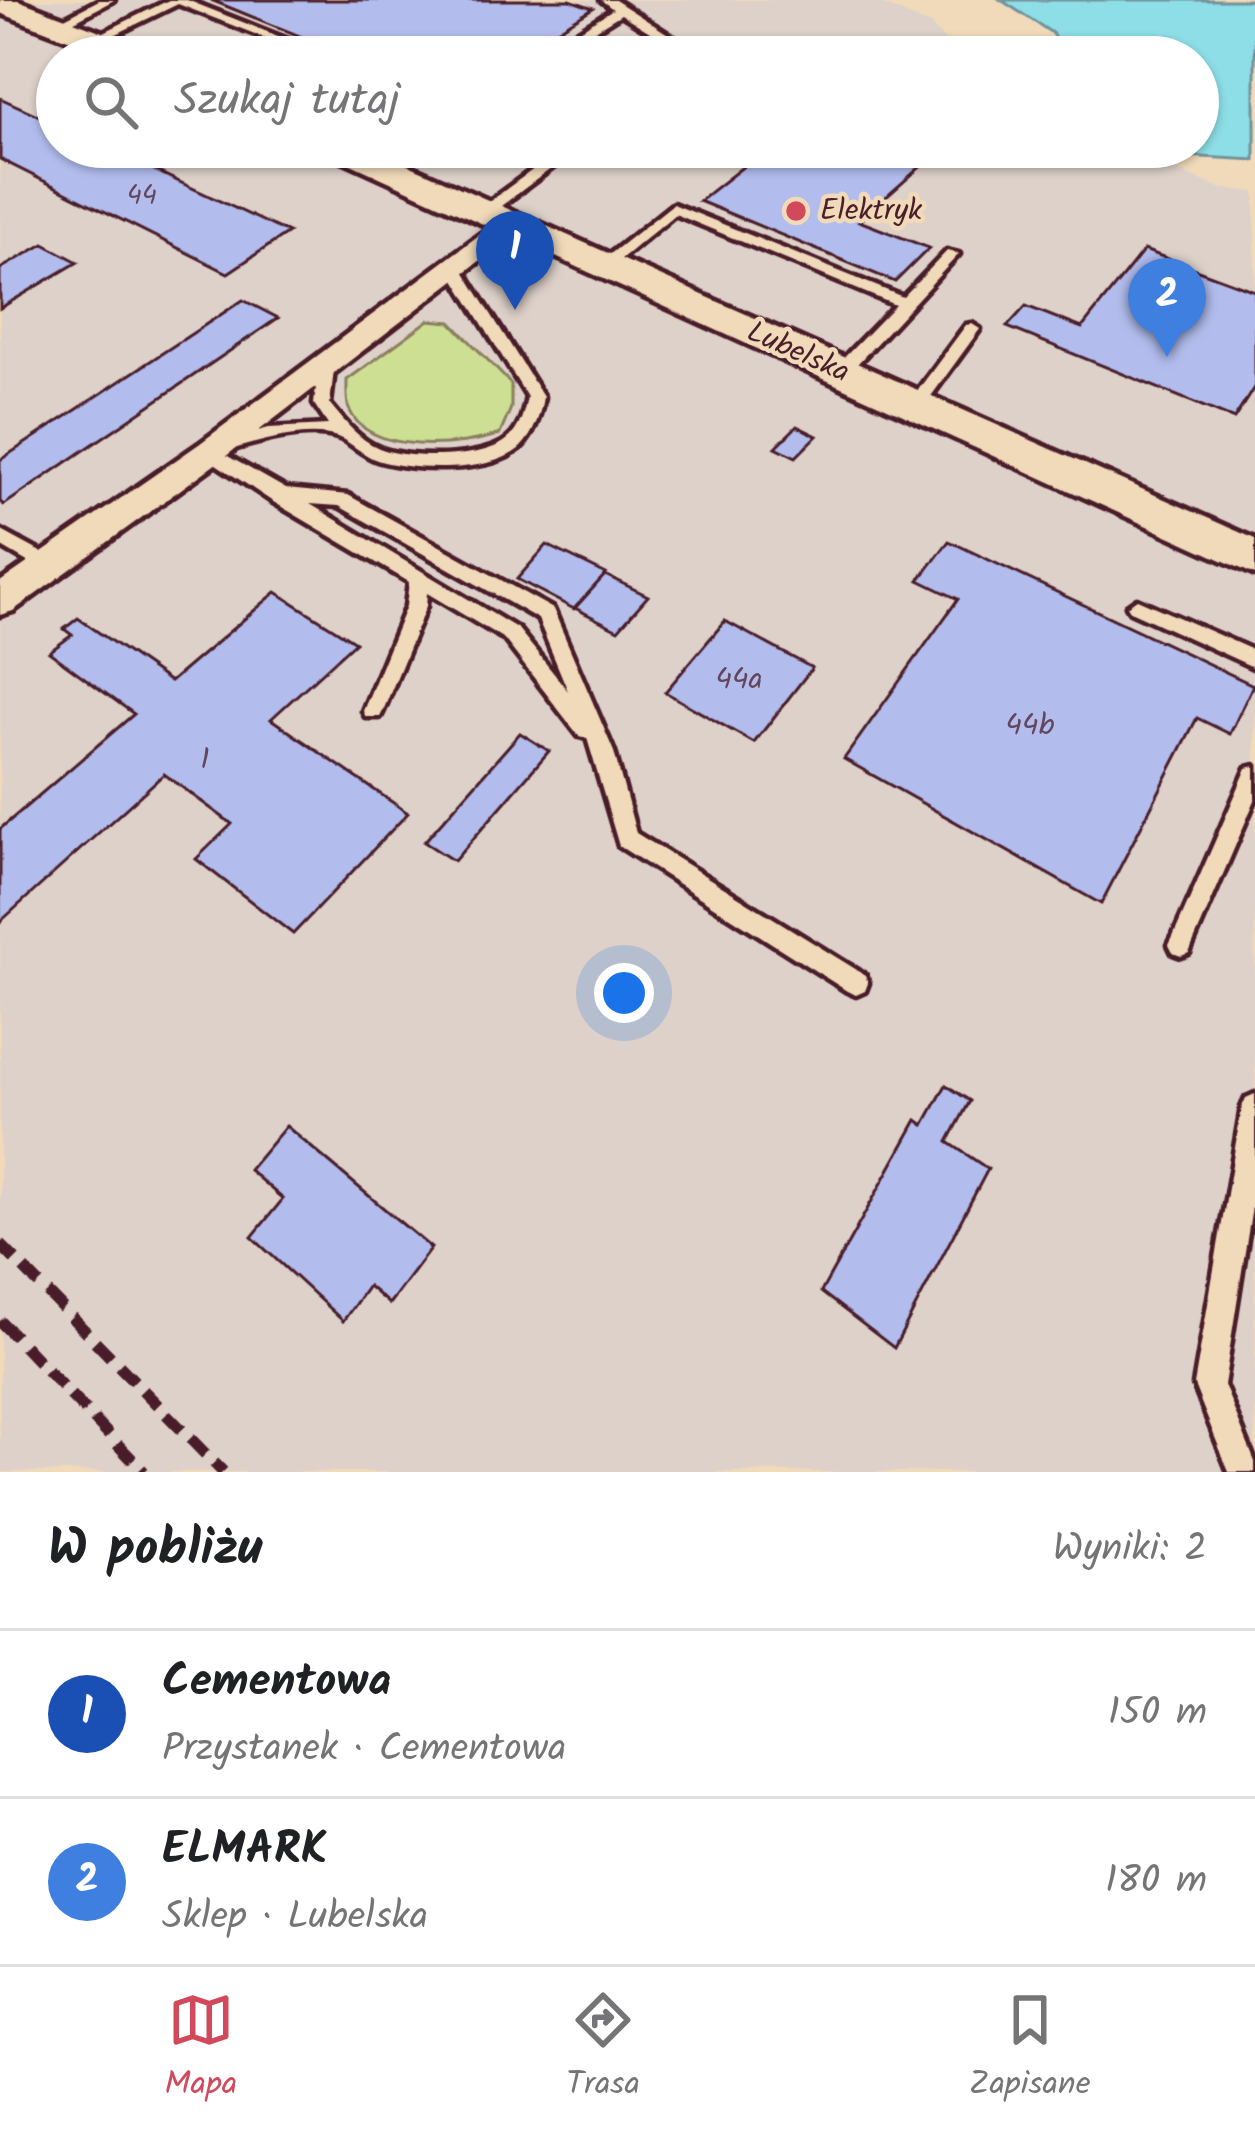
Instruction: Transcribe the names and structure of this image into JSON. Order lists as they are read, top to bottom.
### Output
{
  "streets": {
    "street": ["Lubelska"]
  },
  "places": ["Elektryk"],
  "house_numbers": [
    "44",
    "44a",
    "44b",
    "1"
  ],
  "page": {
    "search": "Szukaj tutaj",
    "pins": ["1", "2"],
    "heading": ["W pobliżu", "Wyniki: 2"],
    "list": [
      {
        "mark": "1",
        "name": "Cementowa",
        "note": "Przystanek · Cementowa",
        "value": "150 m"
      },
      {
        "mark": "2",
        "name": "ELMARK",
        "note": "Sklep · Lubelska",
        "value": "180 m"
      }
    ],
    "nav": ["Mapa", "Trasa", "Zapisane"]
  }
}
